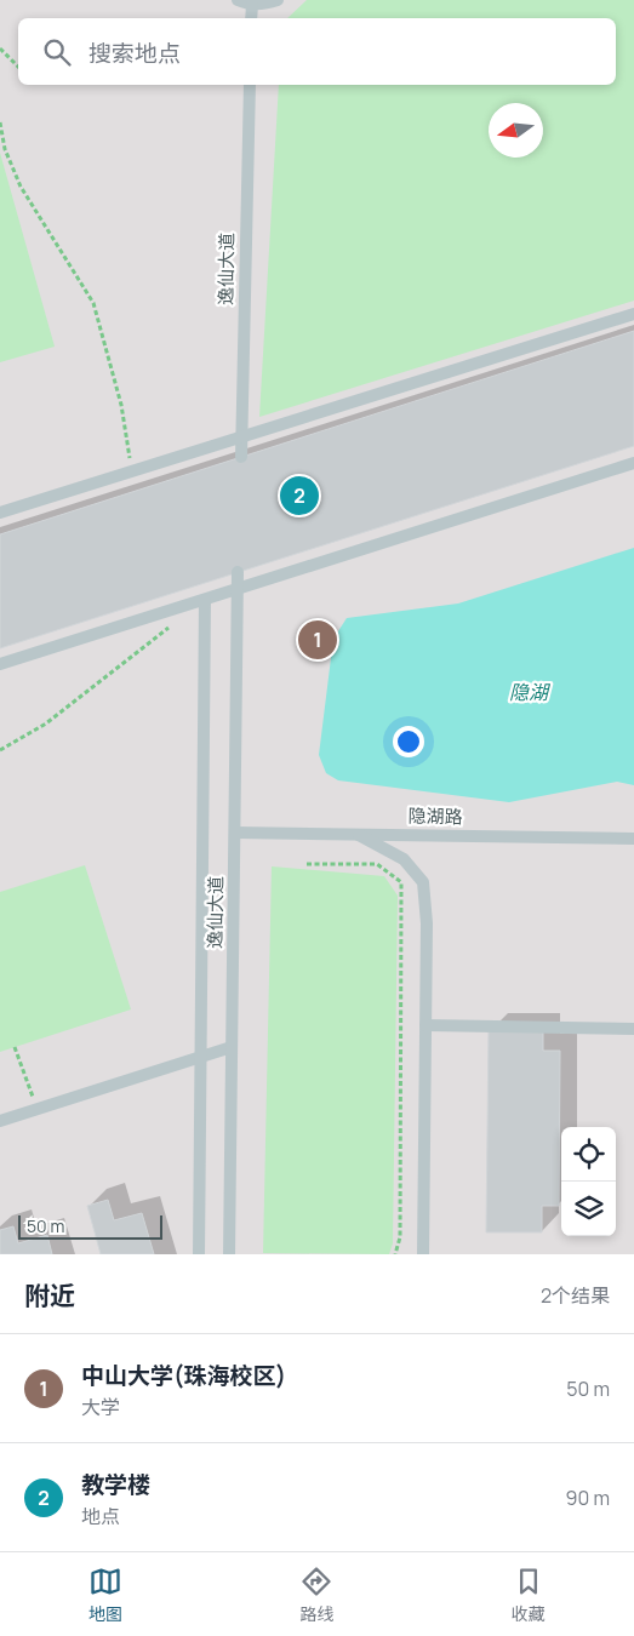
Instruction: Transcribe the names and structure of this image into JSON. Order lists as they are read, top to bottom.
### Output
{
  "streets": {
    "lane": ["逸仙大道", "隐湖路"]
  },
  "crossings": [
    ["逸仙大道", "隐湖路"]
  ],
  "water": ["隐湖"],
  "scale_bar": "50 m",
  "north": "left",
  "page": {
    "search": "搜索地点",
    "pins": ["2", "1"],
    "scale": "50 m",
    "heading": ["附近", "2个结果"],
    "list": [
      {
        "mark": "1",
        "name": "中山大学(珠海校区)",
        "note": "大学",
        "value": "50 m"
      },
      {
        "mark": "2",
        "name": "教学楼",
        "note": "地点",
        "value": "90 m"
      }
    ],
    "nav": ["地图", "路线", "收藏"]
  }
}
